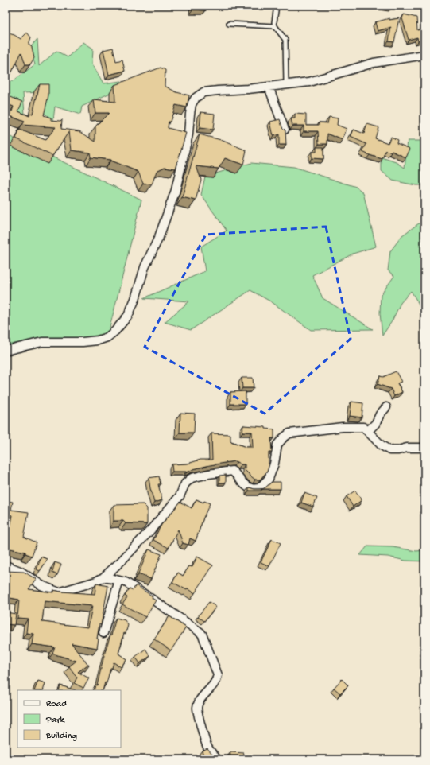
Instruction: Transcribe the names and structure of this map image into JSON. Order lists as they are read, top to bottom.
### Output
{
  "legend": ["Road", "Park", "Building"]
}
